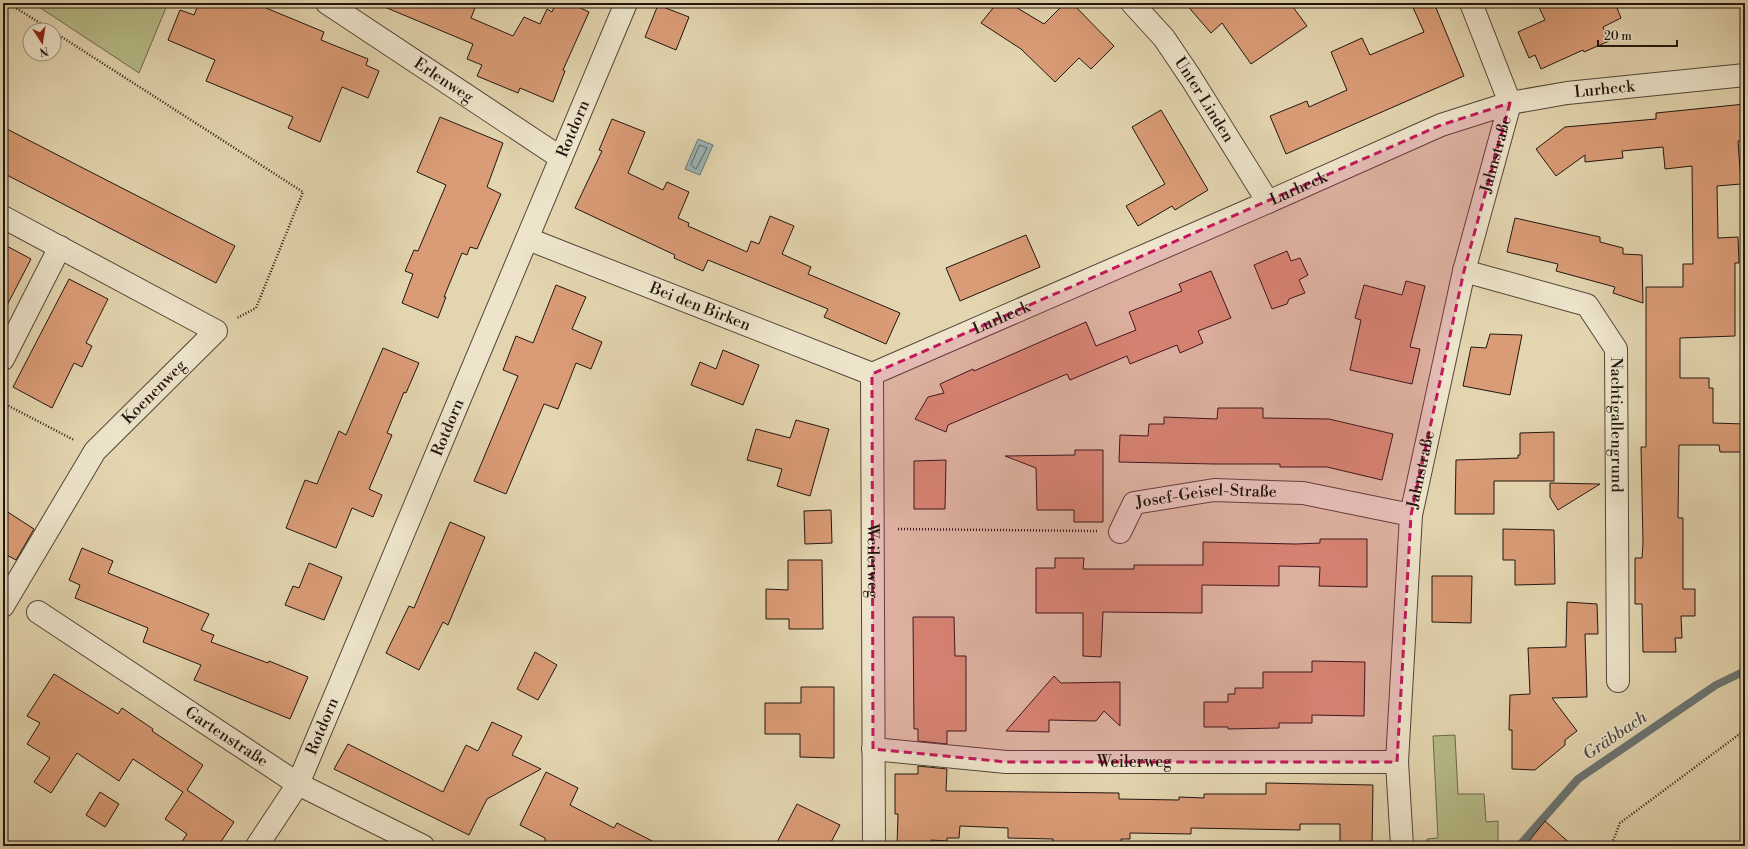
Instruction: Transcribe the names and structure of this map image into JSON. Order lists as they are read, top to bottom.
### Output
{
  "streets": {
    "street": [
      "Erlenweg",
      "Lurheck",
      "Unter Linden",
      "Rotdorn",
      "Jahnstraße",
      "Bei den Birken",
      "Koenenweg",
      "Nachtigallengrund",
      "Josef-Geisel-Straße",
      "Weilerweg",
      "Gartenstraße"
    ]
  },
  "crossings": [
    ["Erlenweg", "Rotdorn"],
    ["Lurheck", "Unter Linden"],
    ["Lurheck", "Jahnstraße"],
    ["Lurheck", "Bei den Birken"],
    ["Lurheck", "Weilerweg"],
    ["Rotdorn", "Bei den Birken"],
    ["Rotdorn", "Gartenstraße"],
    ["Jahnstraße", "Nachtigallengrund"],
    ["Jahnstraße", "Josef-Geisel-Straße"],
    ["Jahnstraße", "Weilerweg"],
    ["Bei den Birken", "Weilerweg"],
    ["Josef-Geisel-Straße", "Weilerweg"]
  ],
  "water": ["Gräbbach"],
  "scale_bar": "20 m",
  "north": "bottom"
}
